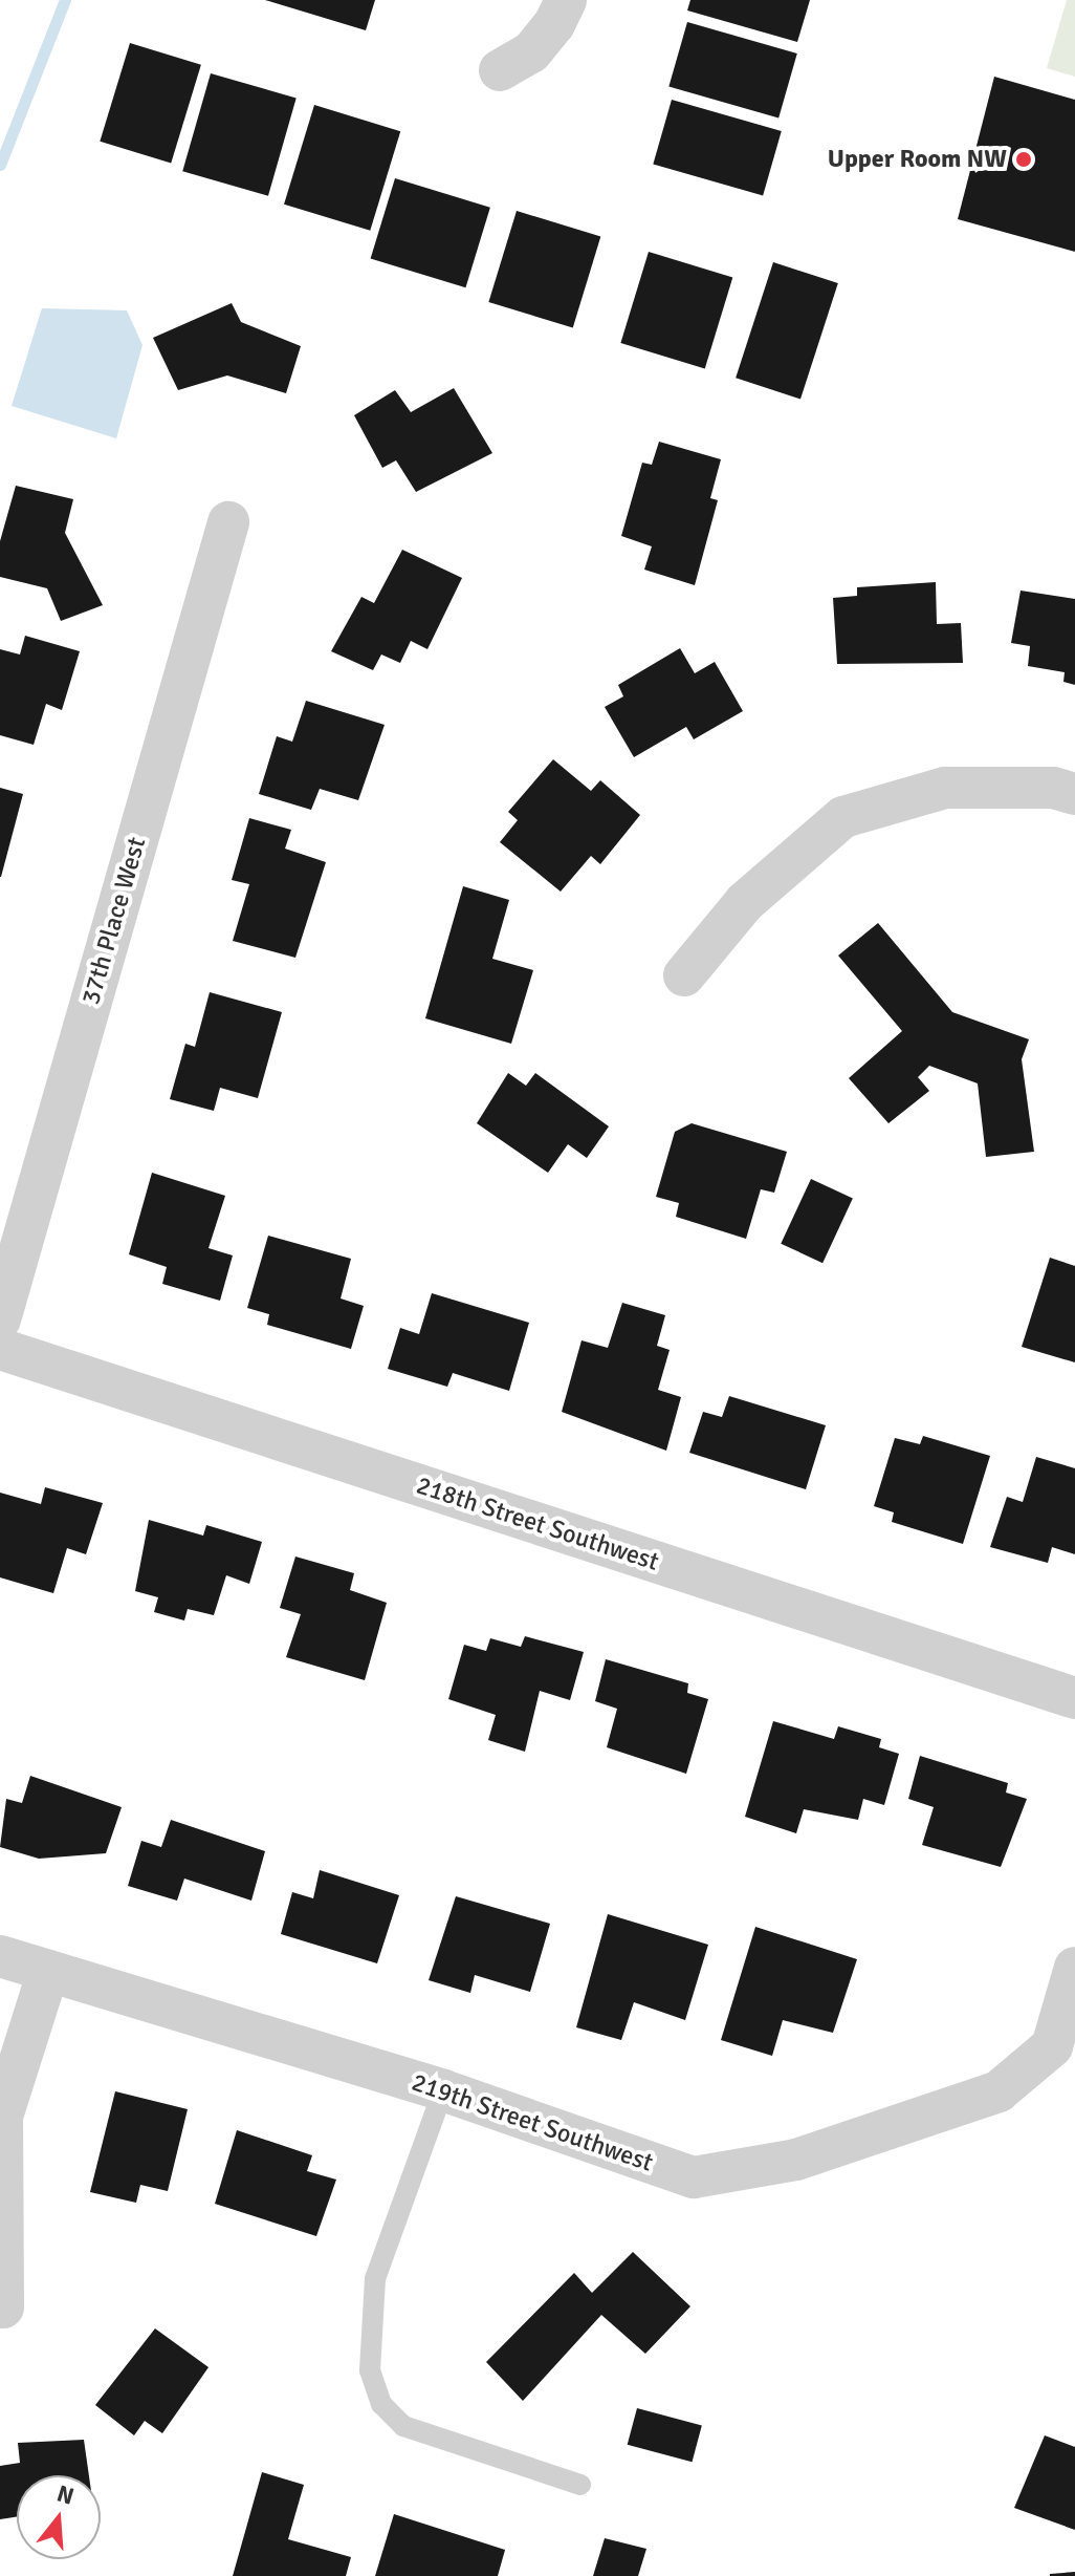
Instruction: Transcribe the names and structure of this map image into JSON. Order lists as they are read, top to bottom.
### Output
{
  "streets": {
    "street": ["37th Place West", "218th Street Southwest", "219th Street Southwest"]
  },
  "places": ["Upper Room NW"],
  "north": "top"
}
